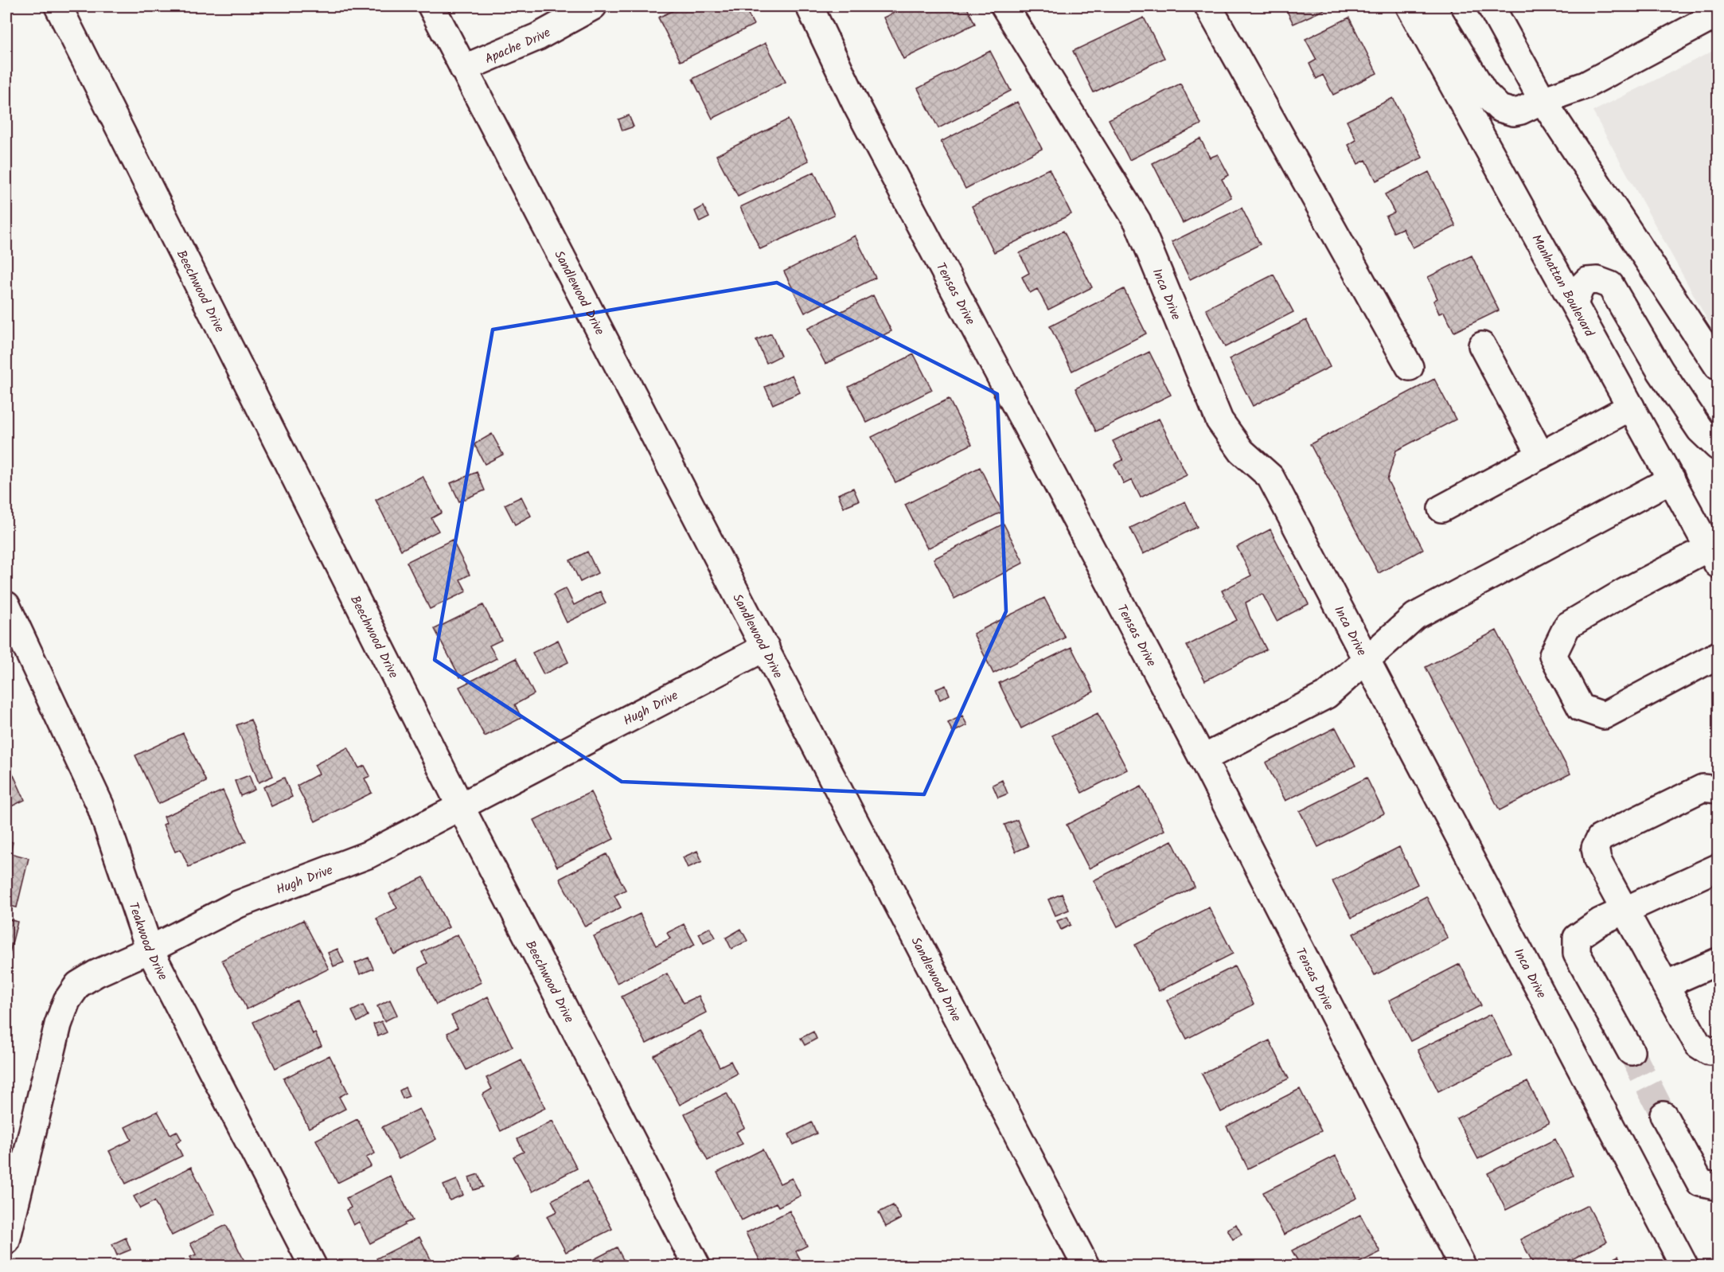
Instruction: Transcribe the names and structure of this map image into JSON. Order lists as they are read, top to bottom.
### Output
{
  "streets": {
    "street": [
      "Apache Drive",
      "Manhattan Boulevard",
      "Beechwood Drive",
      "Sandlewood Drive",
      "Tensas Drive",
      "Inca Drive",
      "Hugh Drive",
      "Teakwood Drive"
    ]
  },
  "crossings": [
    ["Apache Drive", "Sandlewood Drive"],
    ["Beechwood Drive", "Hugh Drive"],
    ["Sandlewood Drive", "Hugh Drive"],
    ["Hugh Drive", "Teakwood Drive"]
  ]
}
